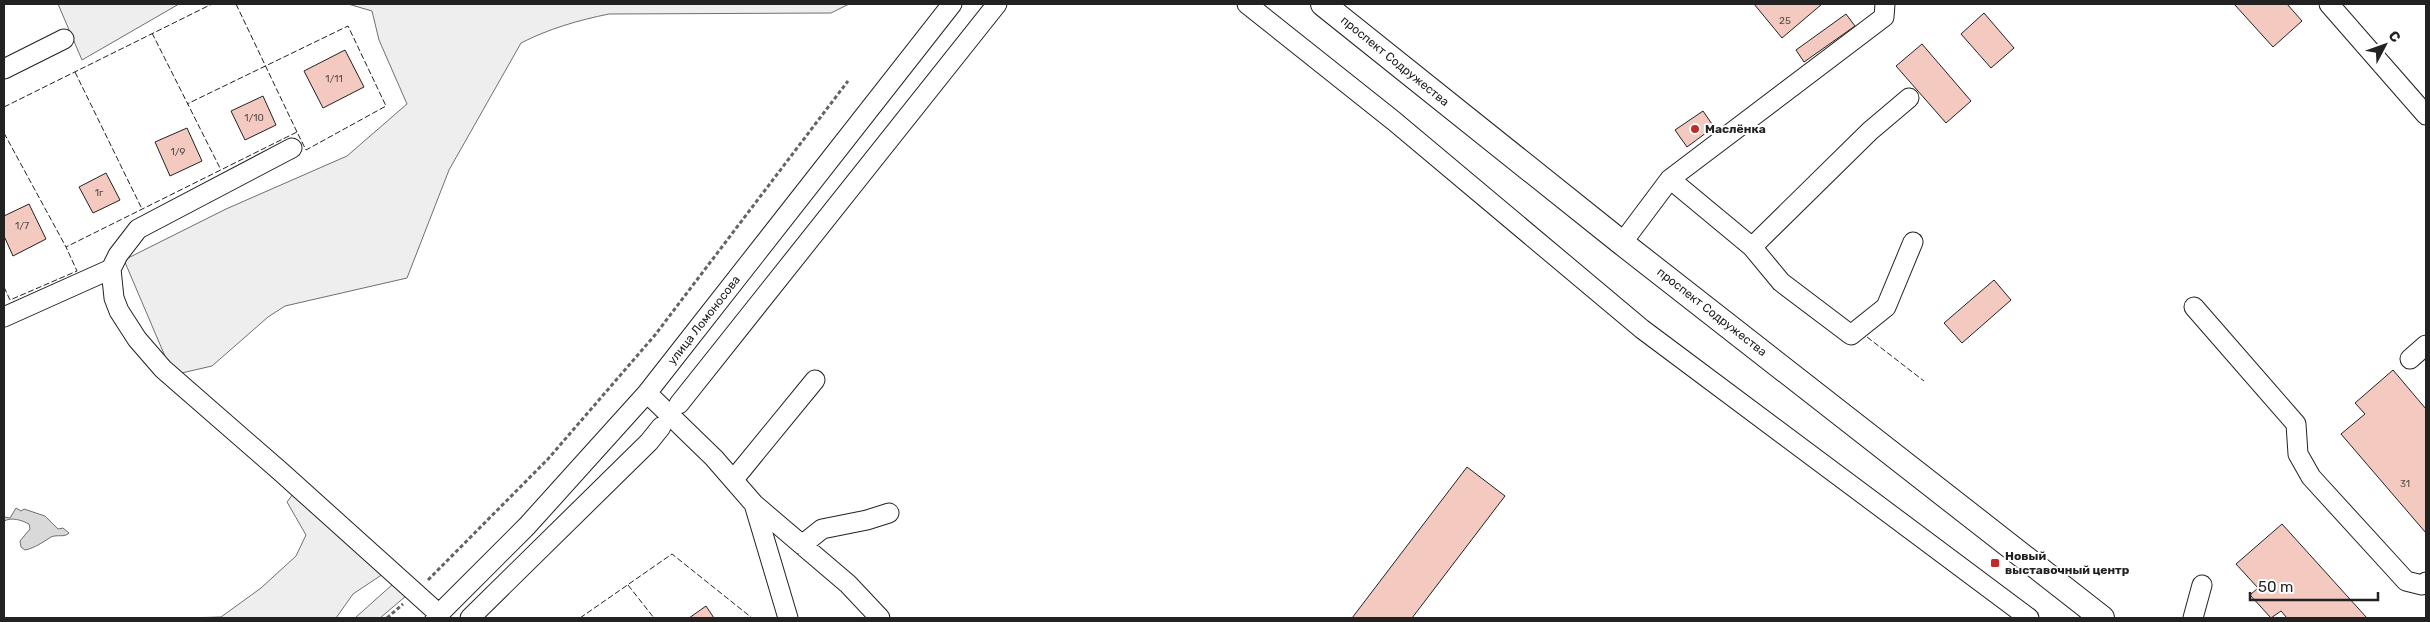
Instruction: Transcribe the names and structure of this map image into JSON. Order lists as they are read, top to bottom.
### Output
{
  "streets": {
    "main road": ["проспект Содружества"],
    "street": ["улица Ломоносова"]
  },
  "places": {
    "other": ["Маслёнка"],
    "transit": ["Новый выставочный центр"]
  },
  "house_numbers": [
    "25",
    "1/11",
    "1/10",
    "1/9",
    "1г",
    "1/7",
    "31"
  ],
  "scale_bar": "50 m",
  "north": "top right"
}
